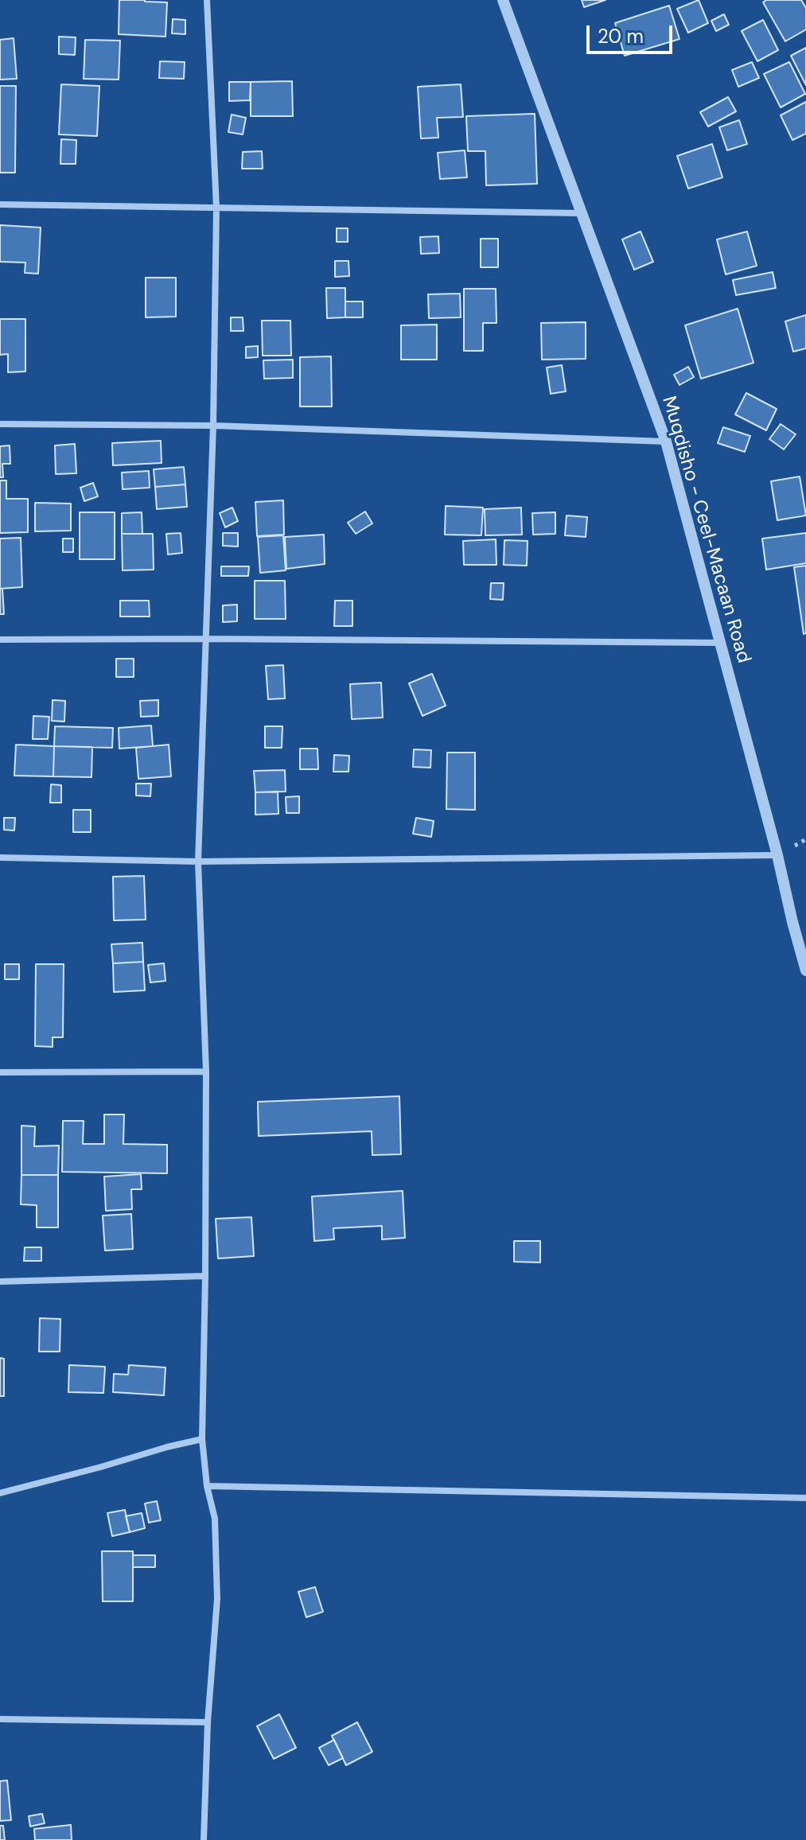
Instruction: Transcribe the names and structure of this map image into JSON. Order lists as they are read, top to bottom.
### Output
{
  "streets": {
    "street": ["Muqdisho - Ceel-Macaan Road"]
  },
  "scale_bar": "20 m"
}
